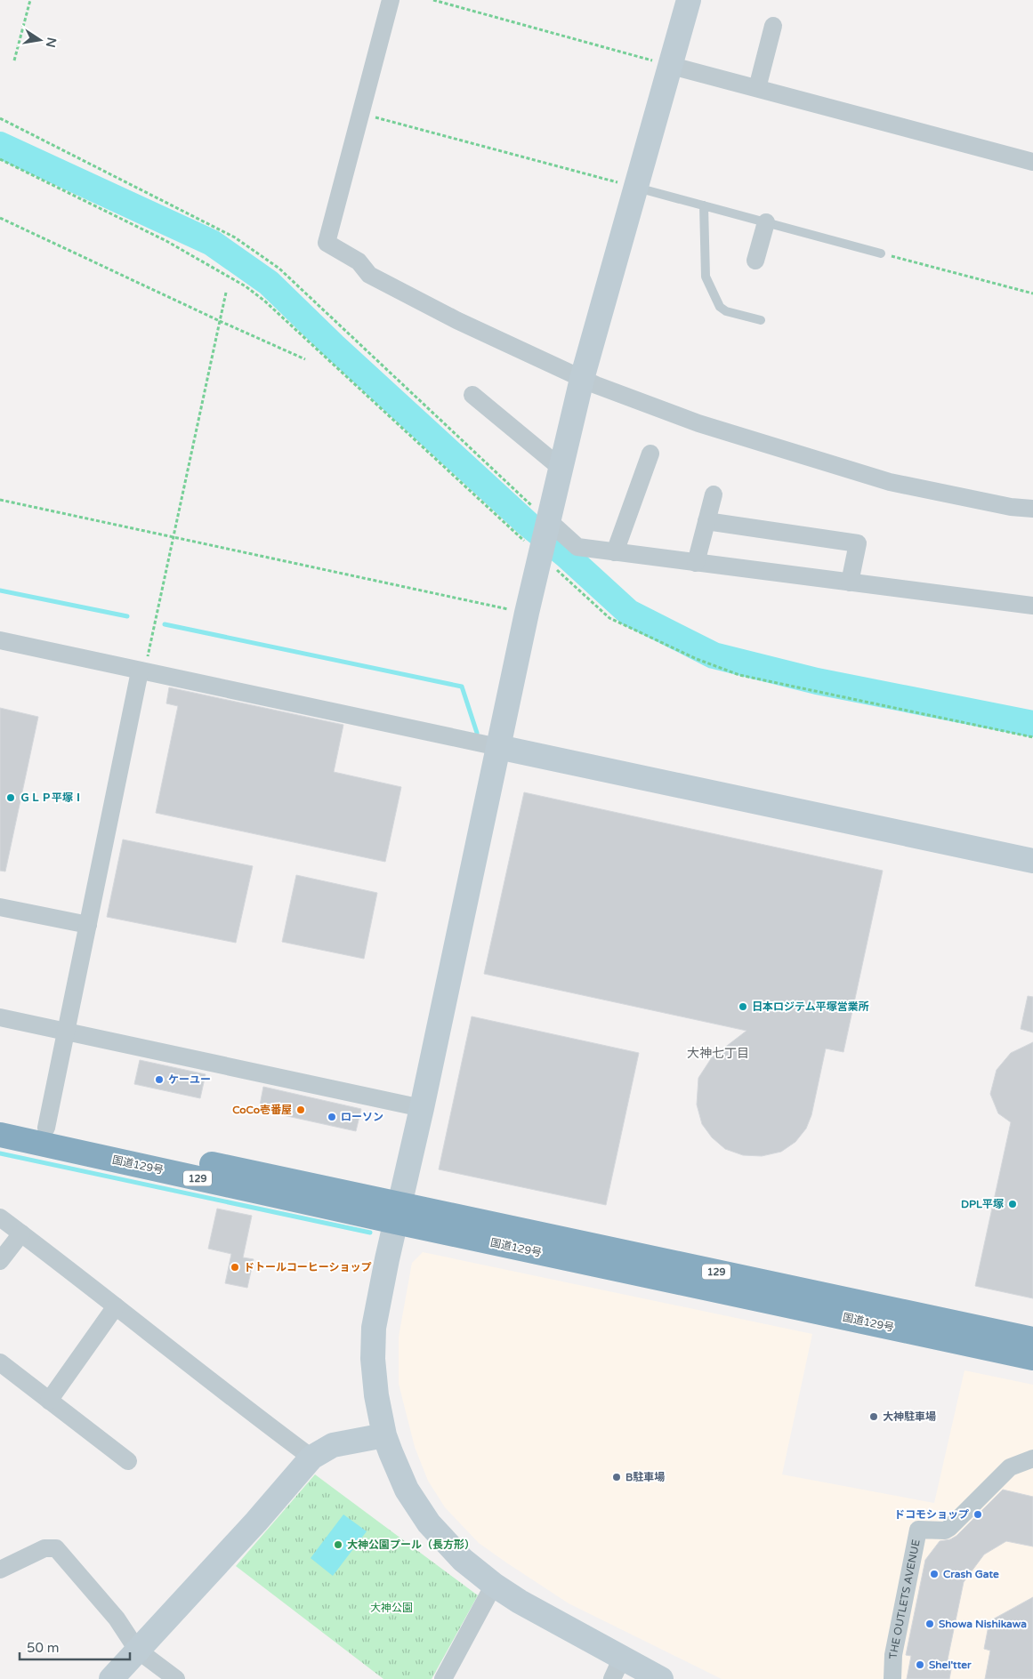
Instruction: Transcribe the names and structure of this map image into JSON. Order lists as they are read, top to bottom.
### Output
{
  "streets": {
    "highway": ["国道129号", "129"],
    "street": ["THE OUTLETS AVENUE"]
  },
  "districts": ["大神七丁目"],
  "parks": ["大神公園"],
  "places": [
    "ＧＬＰ平塚Ⅰ",
    "日本ロジテム平塚営業所",
    "ケーユー",
    "CoCo壱番屋",
    "ローソン",
    "DPL平塚",
    "ドトールコーヒーショップ",
    "大神駐車場",
    "B駐車場",
    "ドコモショップ",
    "大神公園プール（長方形）",
    "Crash Gate",
    "Showa Nishikawa",
    "Shel'tter"
  ],
  "scale_bar": "50 m",
  "north": "right"
}
